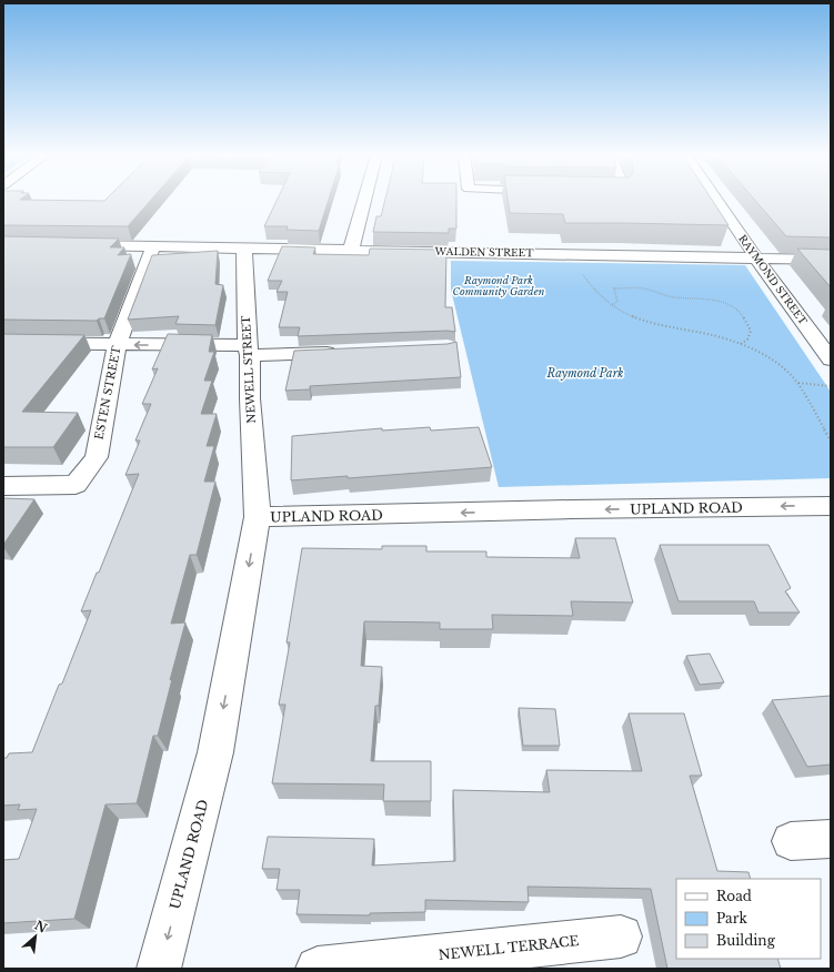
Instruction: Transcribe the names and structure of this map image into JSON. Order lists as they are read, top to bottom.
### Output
{
  "streets": {
    "street": [
      "WALDEN STREET",
      "RAYMOND STREET",
      "NEWELL STREET",
      "ESTEN STREET",
      "UPLAND ROAD",
      "NEWELL TERRACE"
    ]
  },
  "crossings": [
    ["WALDEN STREET", "RAYMOND STREET"],
    ["WALDEN STREET", "NEWELL STREET"],
    ["WALDEN STREET", "ESTEN STREET"],
    ["NEWELL STREET", "UPLAND ROAD"]
  ],
  "parks": ["Raymond Park Community Garden", "Raymond Park"],
  "legend": ["Road", "Park", "Building"],
  "north": "top right"
}
